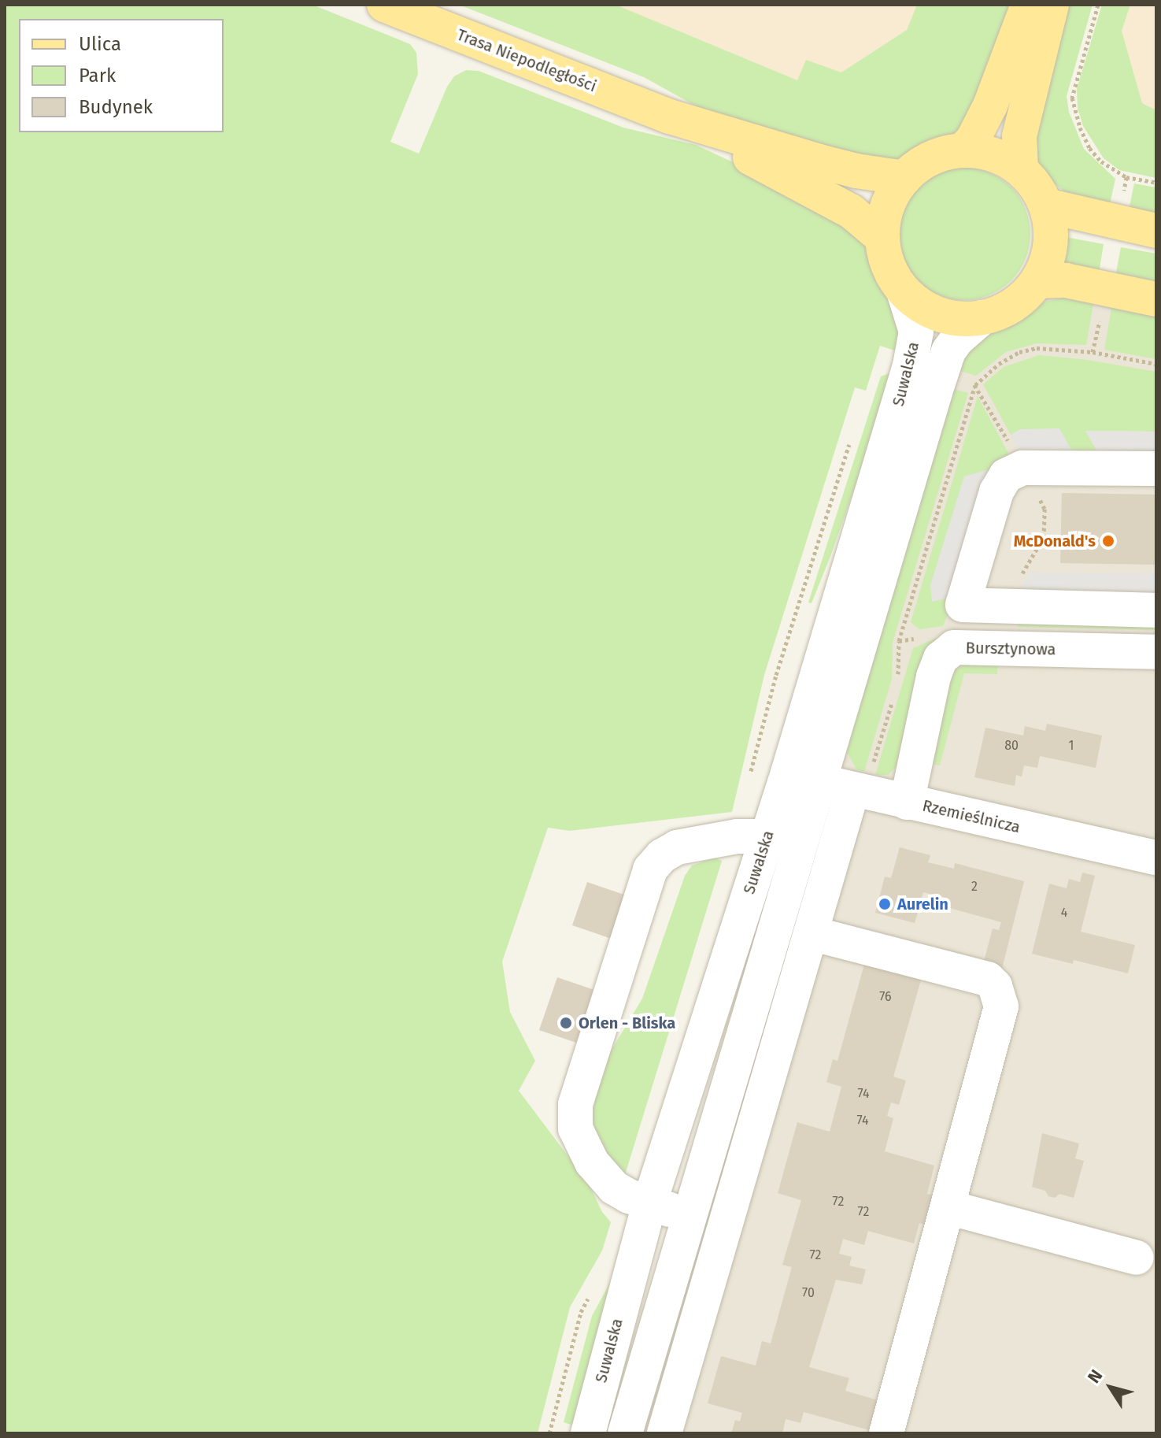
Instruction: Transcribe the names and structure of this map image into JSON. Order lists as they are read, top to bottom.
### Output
{
  "streets": {
    "main road": ["Trasa Niepodległości"],
    "street": ["Suwalska", "Bursztynowa", "Rzemieślnicza"]
  },
  "crossings": [
    ["Trasa Niepodległości", "Suwalska"],
    ["Suwalska", "Rzemieślnicza"],
    ["Bursztynowa", "Rzemieślnicza"]
  ],
  "places": ["McDonald's", "Aurelin", "Orlen - Bliska"],
  "house_numbers": [
    "80",
    "1",
    "2",
    "4",
    "76",
    "74",
    "74",
    "72",
    "72",
    "72",
    "70"
  ],
  "legend": ["Ulica", "Park", "Budynek"],
  "north": "top left"
}
